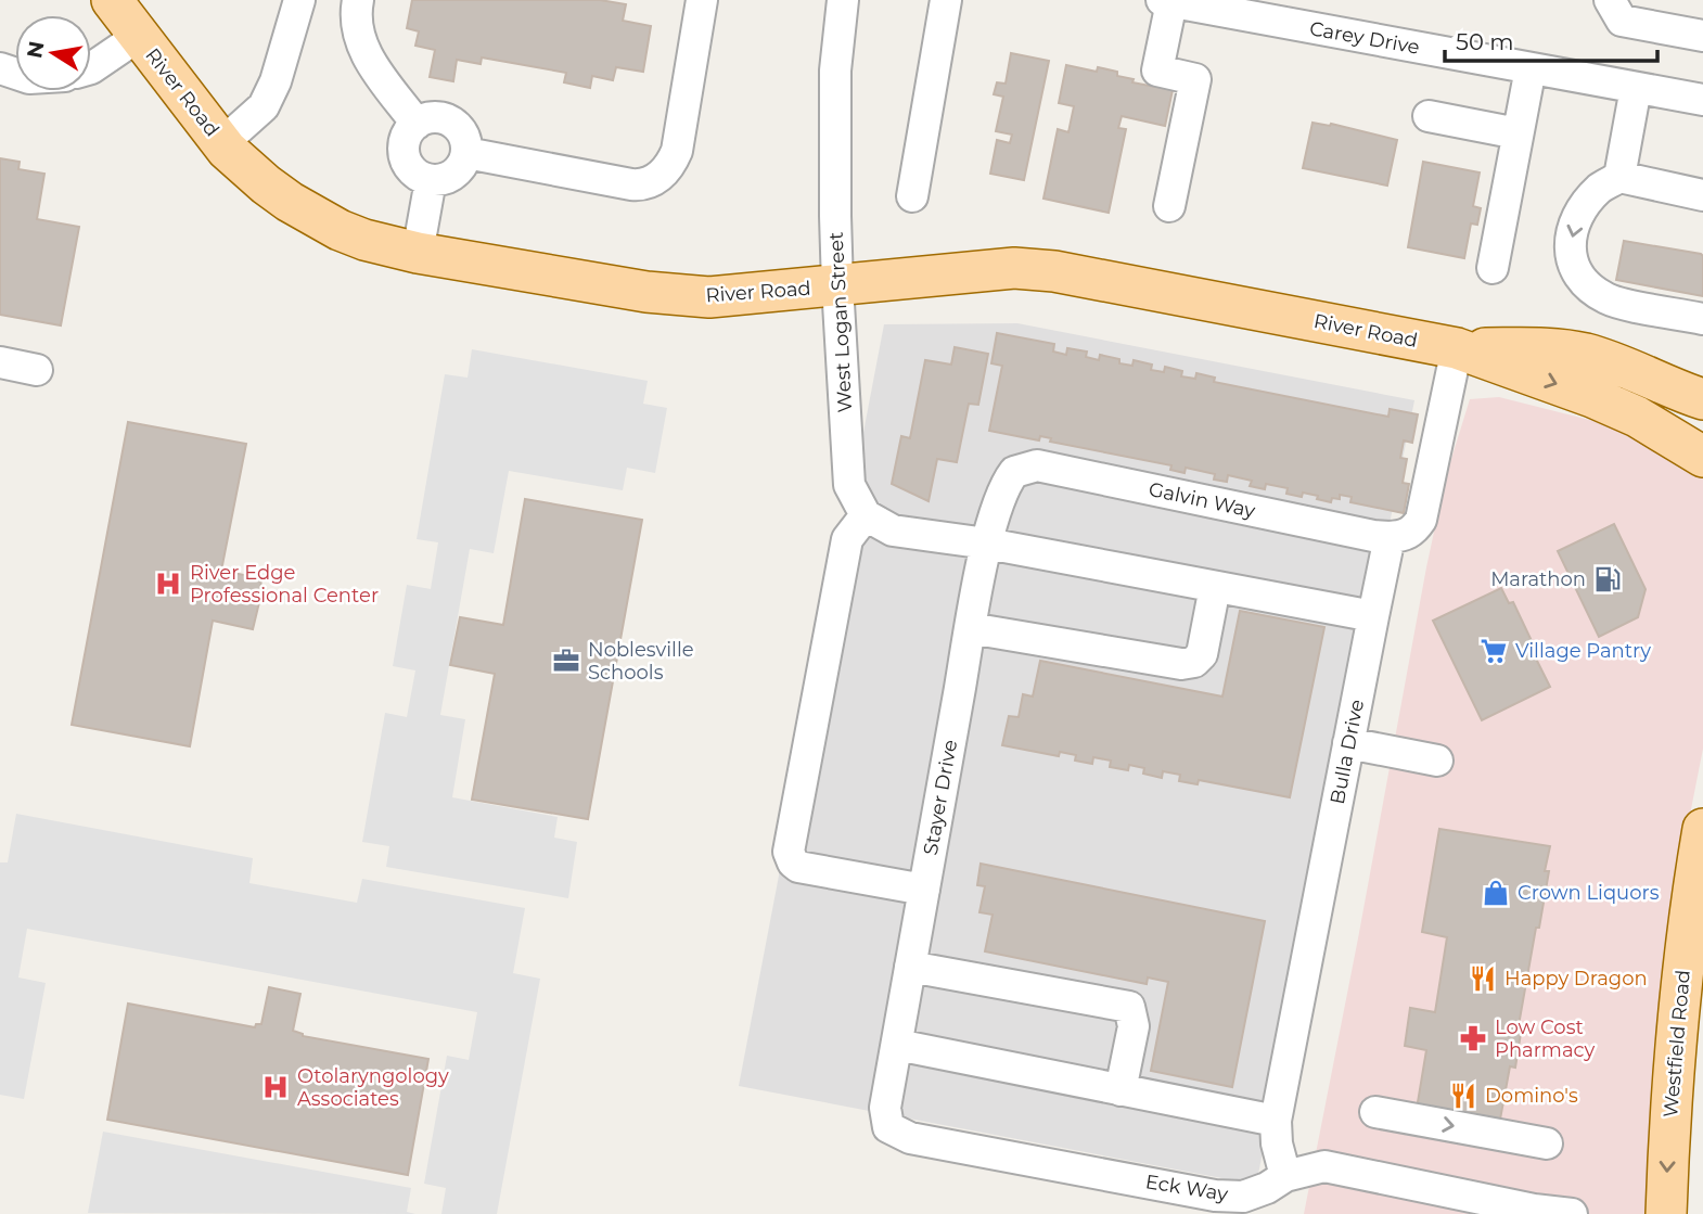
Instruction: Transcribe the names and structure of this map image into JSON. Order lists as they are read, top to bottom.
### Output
{
  "streets": {
    "main road": ["River Road", "Westfield Road"],
    "street": [
      "Carey Drive",
      "West Logan Street",
      "Galvin Way",
      "Bulla Drive",
      "Stayer Drive",
      "Eck Way"
    ]
  },
  "crossings": [
    ["River Road", "West Logan Street"],
    ["Galvin Way", "Bulla Drive"],
    ["Galvin Way", "Stayer Drive"],
    ["Bulla Drive", "Eck Way"],
    ["Stayer Drive", "Eck Way"]
  ],
  "one_way": ["Westfield Road"],
  "places": {
    "fuel station": ["Marathon"],
    "hospital": ["River Edge Professional Center", "Otolaryngology Associates"],
    "supermarket": ["Village Pantry"],
    "office": ["Noblesville Schools"],
    "shop": ["Crown Liquors"],
    "restaurant": ["Happy Dragon", "Domino's"],
    "pharmacy": ["Low Cost Pharmacy"]
  },
  "scale_bar": "50 m",
  "north": "left"
}
